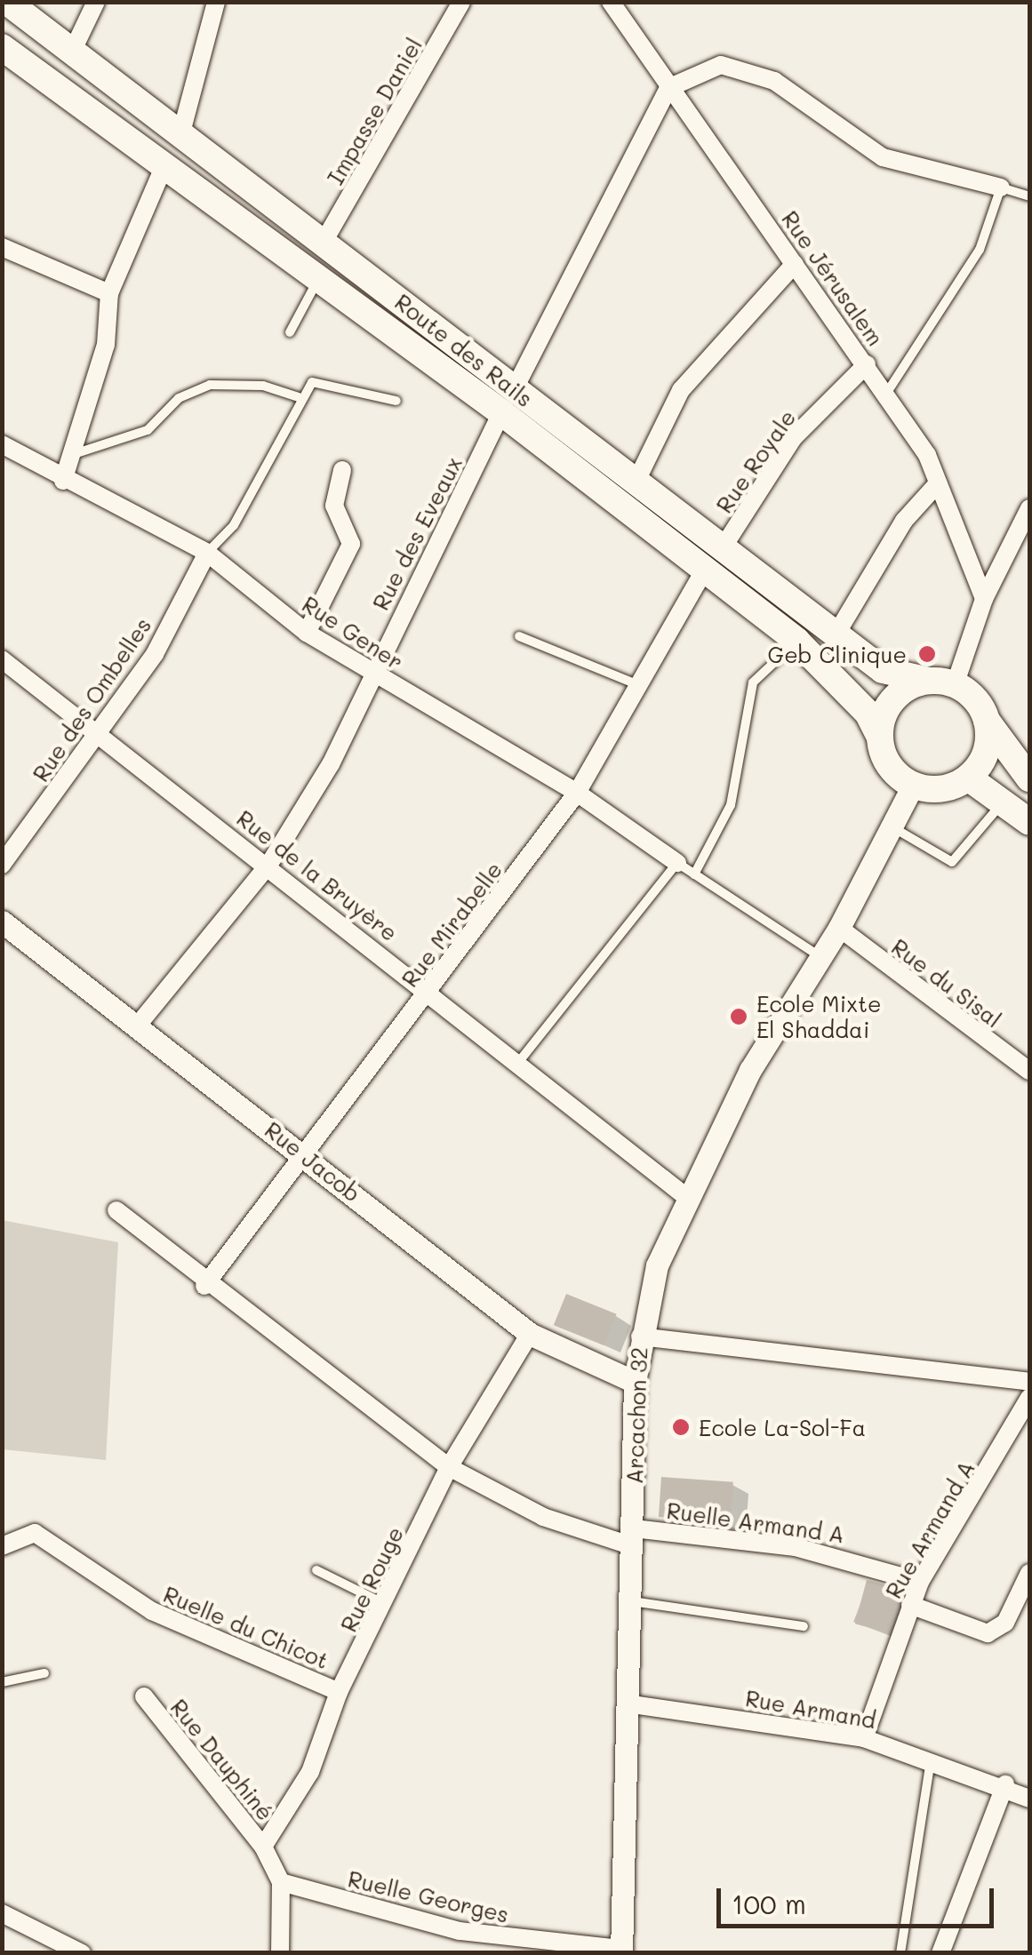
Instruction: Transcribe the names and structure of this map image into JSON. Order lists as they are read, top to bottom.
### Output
{
  "streets": {
    "main road": ["Route des Rails"],
    "street": [
      "Impasse Daniel",
      "Rue Jérusalem",
      "Rue Royale",
      "Rue des Eveaux",
      "Rue Gener",
      "Rue des Ombelles",
      "Rue de la Bruyère",
      "Rue Mirabelle",
      "Rue du Sisal",
      "Rue Jacob",
      "Arcachon 32",
      "Ruelle Armand A",
      "Rue Armand A",
      "Rue Rouge",
      "Ruelle du Chicot",
      "Rue Armand",
      "Rue Dauphiné",
      "Ruelle Georges"
    ]
  },
  "crossings": [
    ["Impasse Daniel", "Route des Rails"],
    ["Rue Jérusalem", "Rue Royale"],
    ["Route des Rails", "Rue Royale"],
    ["Route des Rails", "Rue des Eveaux"],
    ["Route des Rails", "Rue Mirabelle"],
    ["Route des Rails", "Arcachon 32"],
    ["Rue Royale", "Rue Mirabelle"],
    ["Rue des Eveaux", "Rue Gener"],
    ["Rue des Eveaux", "Rue de la Bruyère"],
    ["Rue des Eveaux", "Rue Jacob"],
    ["Rue Gener", "Rue des Ombelles"],
    ["Rue Gener", "Rue Mirabelle"],
    ["Rue Gener", "Arcachon 32"],
    ["Rue des Ombelles", "Rue de la Bruyère"],
    ["Rue de la Bruyère", "Rue Mirabelle"],
    ["Rue de la Bruyère", "Arcachon 32"],
    ["Rue Mirabelle", "Rue Jacob"],
    ["Rue du Sisal", "Arcachon 32"],
    ["Rue Jacob", "Arcachon 32"],
    ["Rue Jacob", "Rue Rouge"],
    ["Arcachon 32", "Ruelle Armand A"],
    ["Arcachon 32", "Rue Armand"],
    ["Arcachon 32", "Ruelle Georges"],
    ["Ruelle Armand A", "Rue Armand A"],
    ["Rue Armand A", "Rue Armand"],
    ["Rue Rouge", "Ruelle du Chicot"],
    ["Rue Rouge", "Rue Dauphiné"],
    ["Rue Dauphiné", "Ruelle Georges"]
  ],
  "places": ["Geb Clinique", "Ecole Mixte El Shaddai", "Ecole La-Sol-Fa"],
  "scale_bar": "100 m"
}
